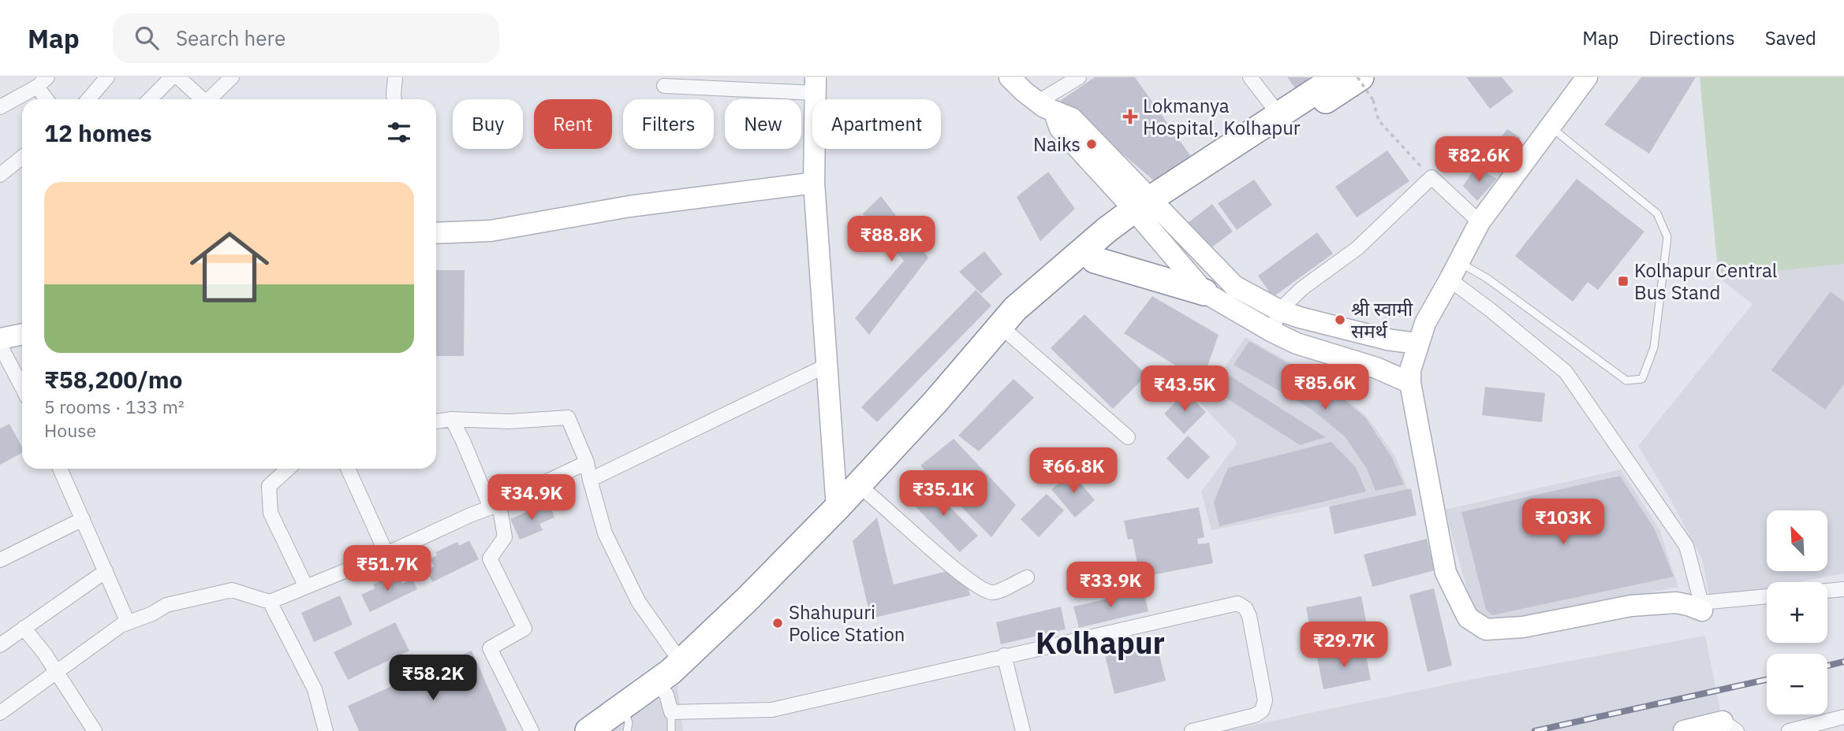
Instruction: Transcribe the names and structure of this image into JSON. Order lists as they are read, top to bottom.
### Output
{
  "districts": ["Kolhapur"],
  "places": {
    "health": ["Lokmanya Hospital, Kolhapur"],
    "other": ["Naiks", "श्री स्वामी समर्थ", "Shahupuri Police Station"],
    "transit": ["Kolhapur Central Bus Stand"]
  },
  "north": "top left",
  "page": {
    "header": "Map",
    "search": "Search here",
    "nav": ["Map", "Directions", "Saved"],
    "chip": [
      "Buy",
      "Rent",
      "Filters",
      "New",
      "Apartment"
    ],
    "heading": "12 homes",
    "price": [
      "₹82.6K",
      "₹88.8K",
      "₹85.6K",
      "₹43.5K",
      "₹66.8K",
      "₹35.1K",
      "₹34.9K",
      "₹103K",
      "₹51.7K",
      "₹33.9K",
      "₹29.7K",
      "₹58.2K"
    ],
    "list": [
      {
        "name": "₹58,200/mo",
        "note": "5 rooms · 133 m² · House"
      }
    ],
    "map_buttons": ["+", "−"]
  }
}
